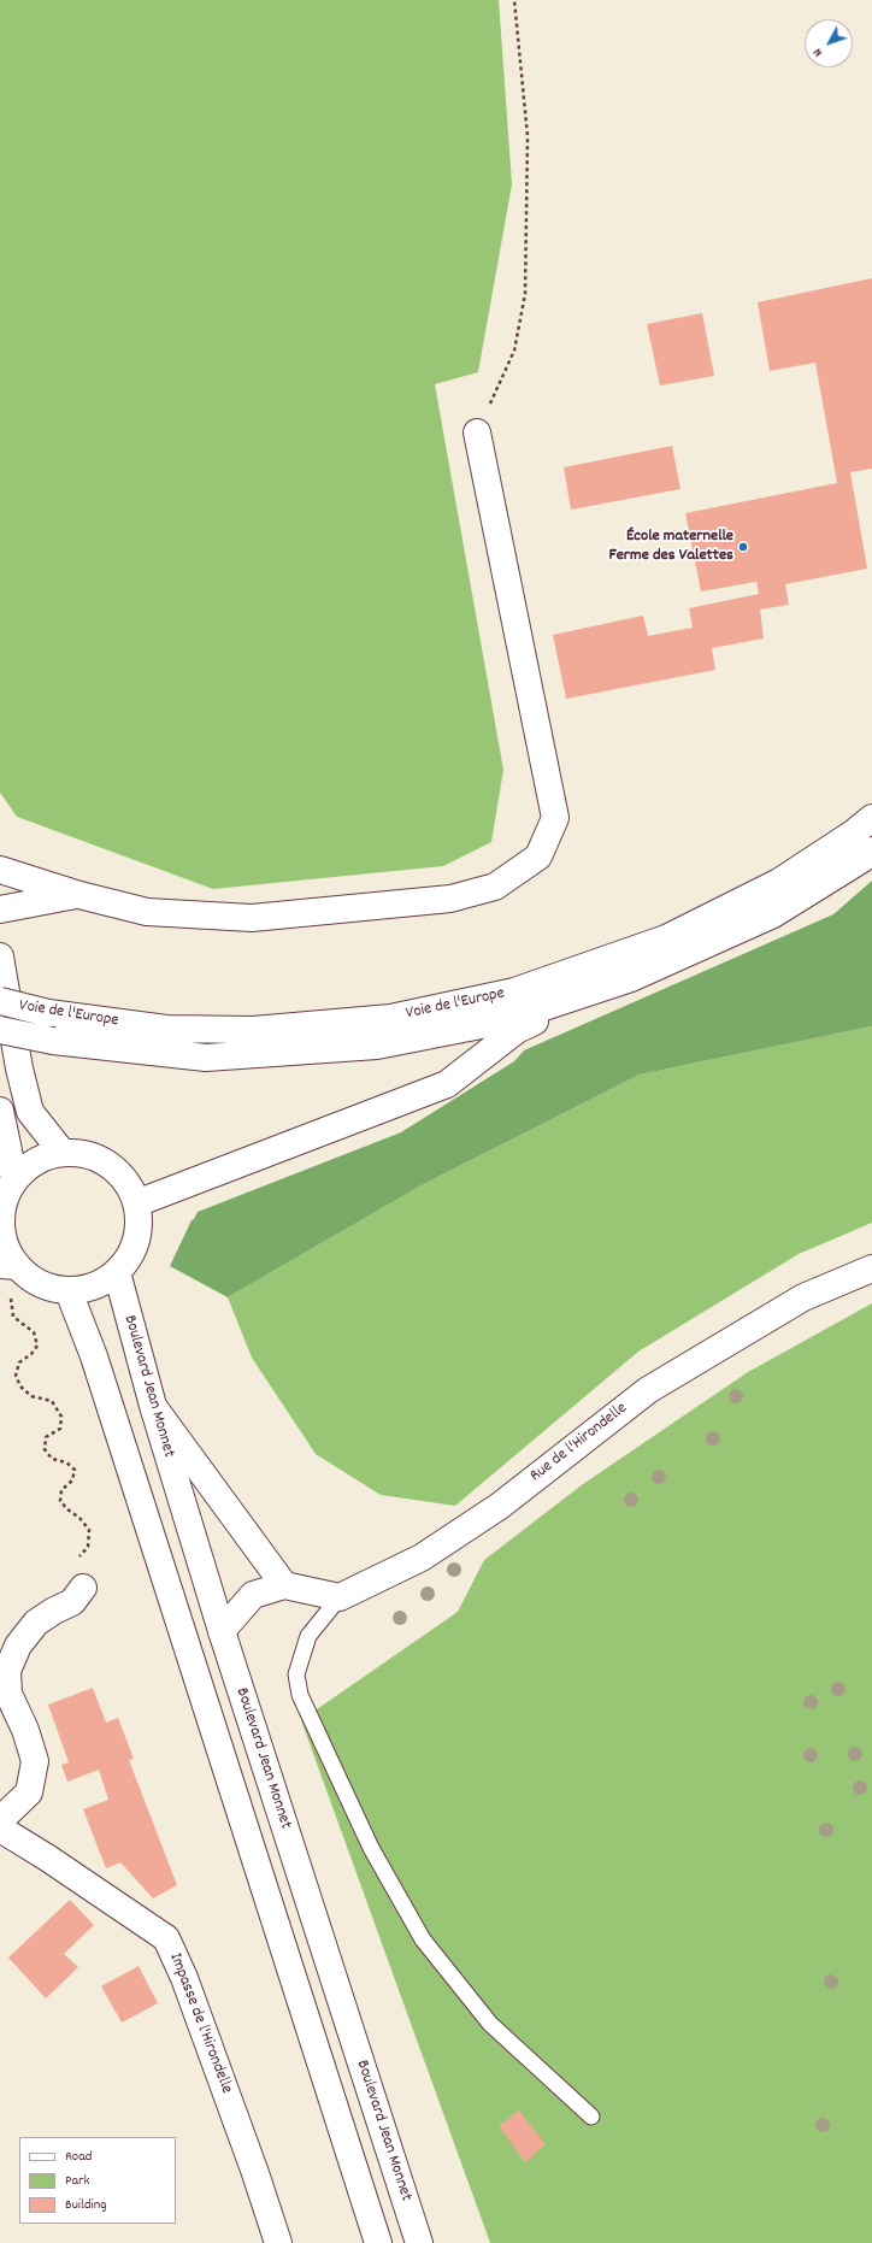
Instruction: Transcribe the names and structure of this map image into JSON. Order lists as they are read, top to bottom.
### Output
{
  "streets": {
    "main road": [
      "Voie de l'Europe",
      "Boulevard Jean Monnet",
      "Rue de l'Hirondelle",
      "Impasse de l'Hirondelle"
    ]
  },
  "places": ["École maternelle Ferme des Valettes"],
  "legend": ["Road", "Park", "Building"],
  "north": "bottom left"
}
